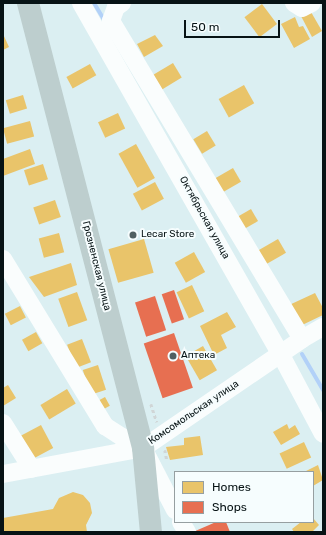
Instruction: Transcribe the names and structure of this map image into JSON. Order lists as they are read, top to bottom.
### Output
{
  "streets": {
    "main road": ["Грозненская улица"],
    "street": ["Октябрьская улица", "Комсомольская улица"]
  },
  "crossings": [
    ["Октябрьская улица", "Комсомольская улица"],
    ["Грозненская улица", "Комсомольская улица"]
  ],
  "places": ["Lecar Store", "Аптека"],
  "legend": ["Homes", "Shops"],
  "scale_bar": "50 m"
}
